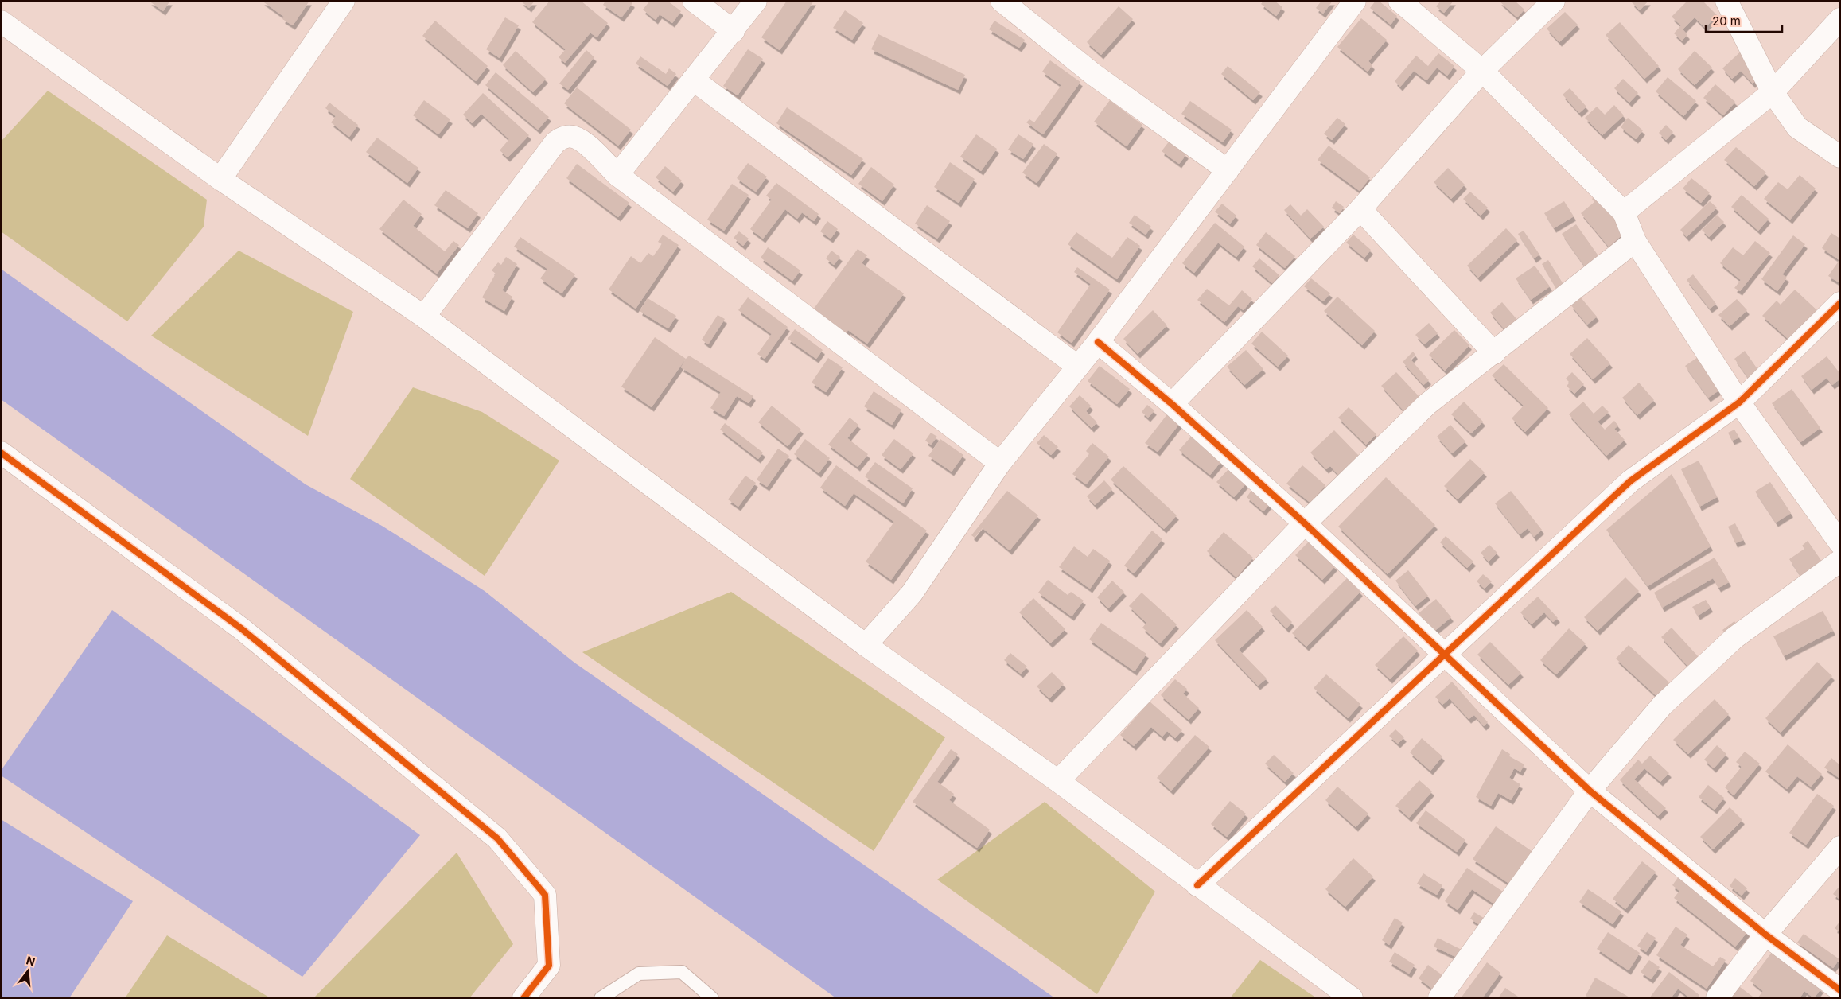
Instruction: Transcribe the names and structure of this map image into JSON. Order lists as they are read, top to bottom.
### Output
{
  "scale_bar": "20 m",
  "north": "top"
}
